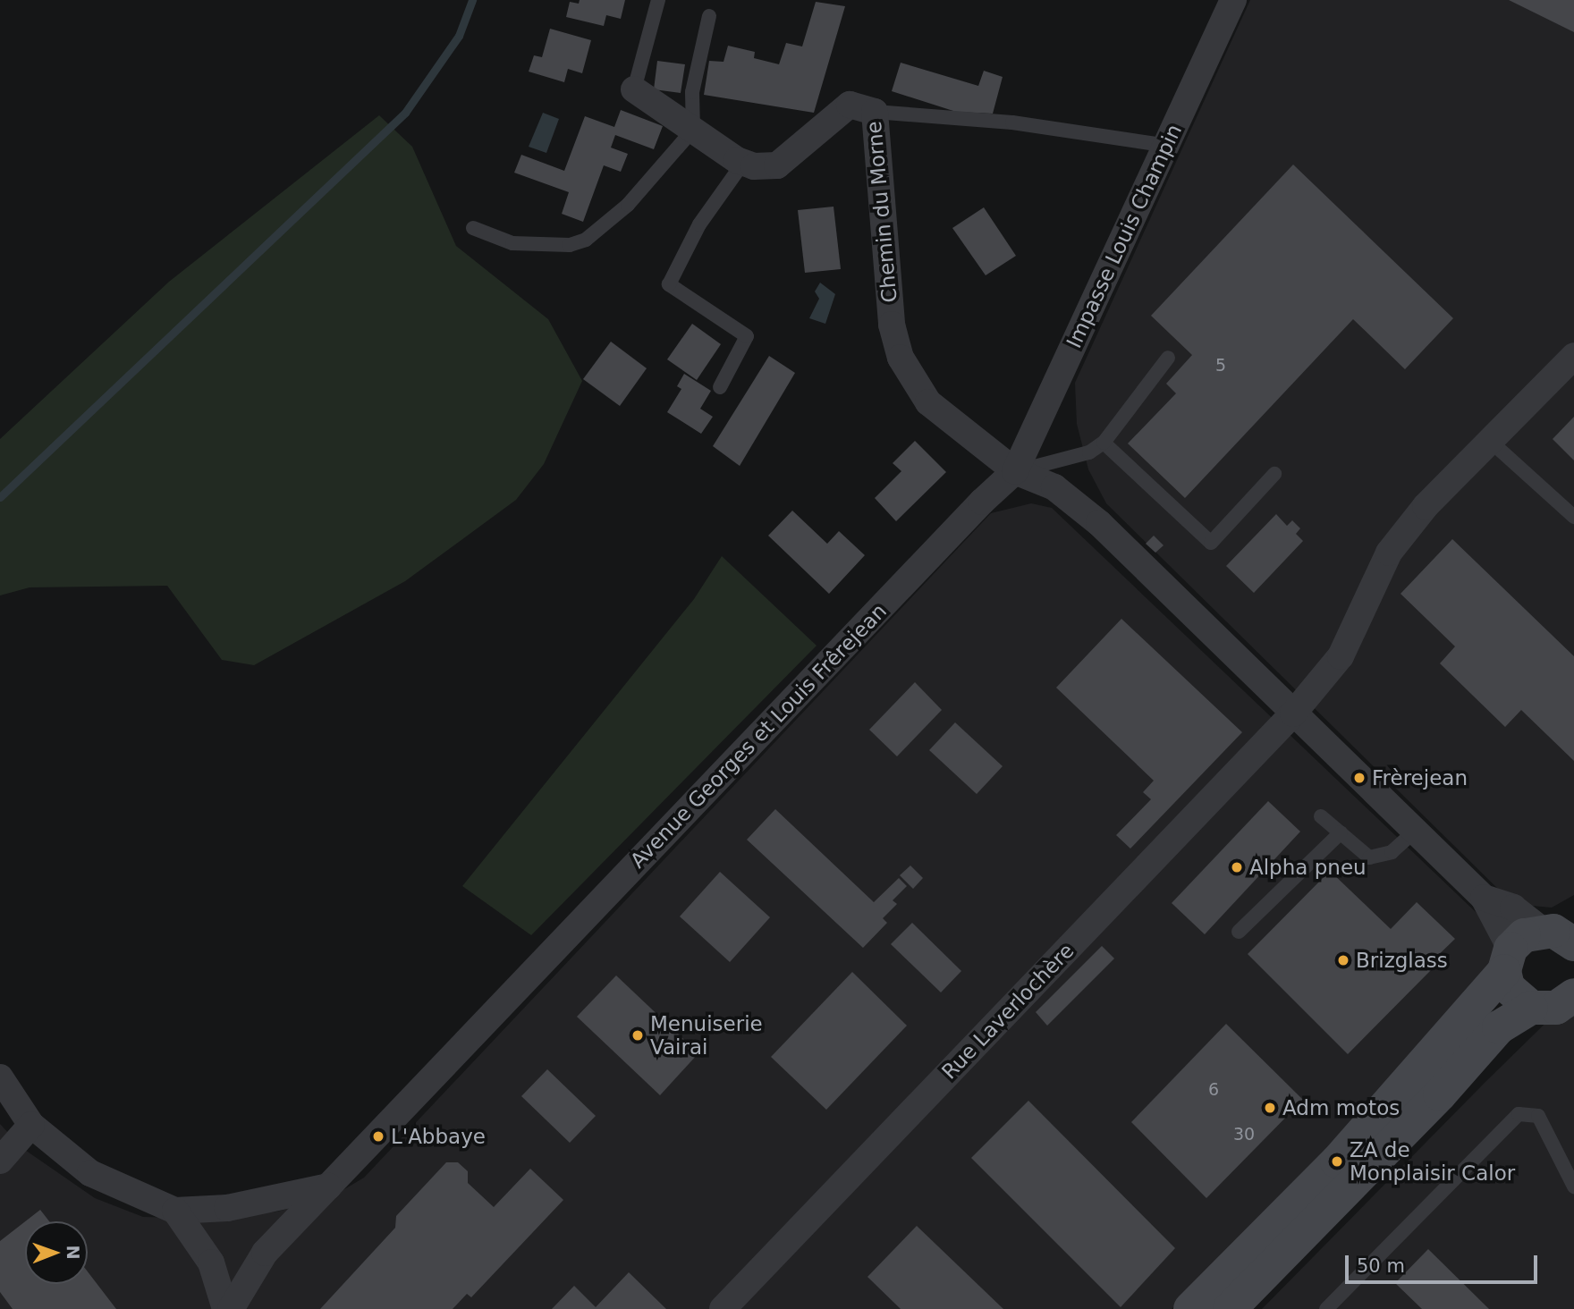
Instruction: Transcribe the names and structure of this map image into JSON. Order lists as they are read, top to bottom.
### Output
{
  "streets": {
    "street": [
      "Chemin du Morne",
      "Impasse Louis Champin",
      "Avenue Georges et Louis Frêrejean",
      "Rue Laverlochère"
    ]
  },
  "crossings": [
    ["Chemin du Morne", "Impasse Louis Champin"],
    ["Chemin du Morne", "Avenue Georges et Louis Frêrejean"],
    ["Impasse Louis Champin", "Avenue Georges et Louis Frêrejean"]
  ],
  "places": [
    "Frèrejean",
    "Alpha pneu",
    "Brizglass",
    "Menuiserie Vairai",
    "Adm motos",
    "L'Abbaye",
    "ZA de Monplaisir Calor"
  ],
  "house_numbers": ["5", "6", "30"],
  "scale_bar": "50 m",
  "north": "right"
}
